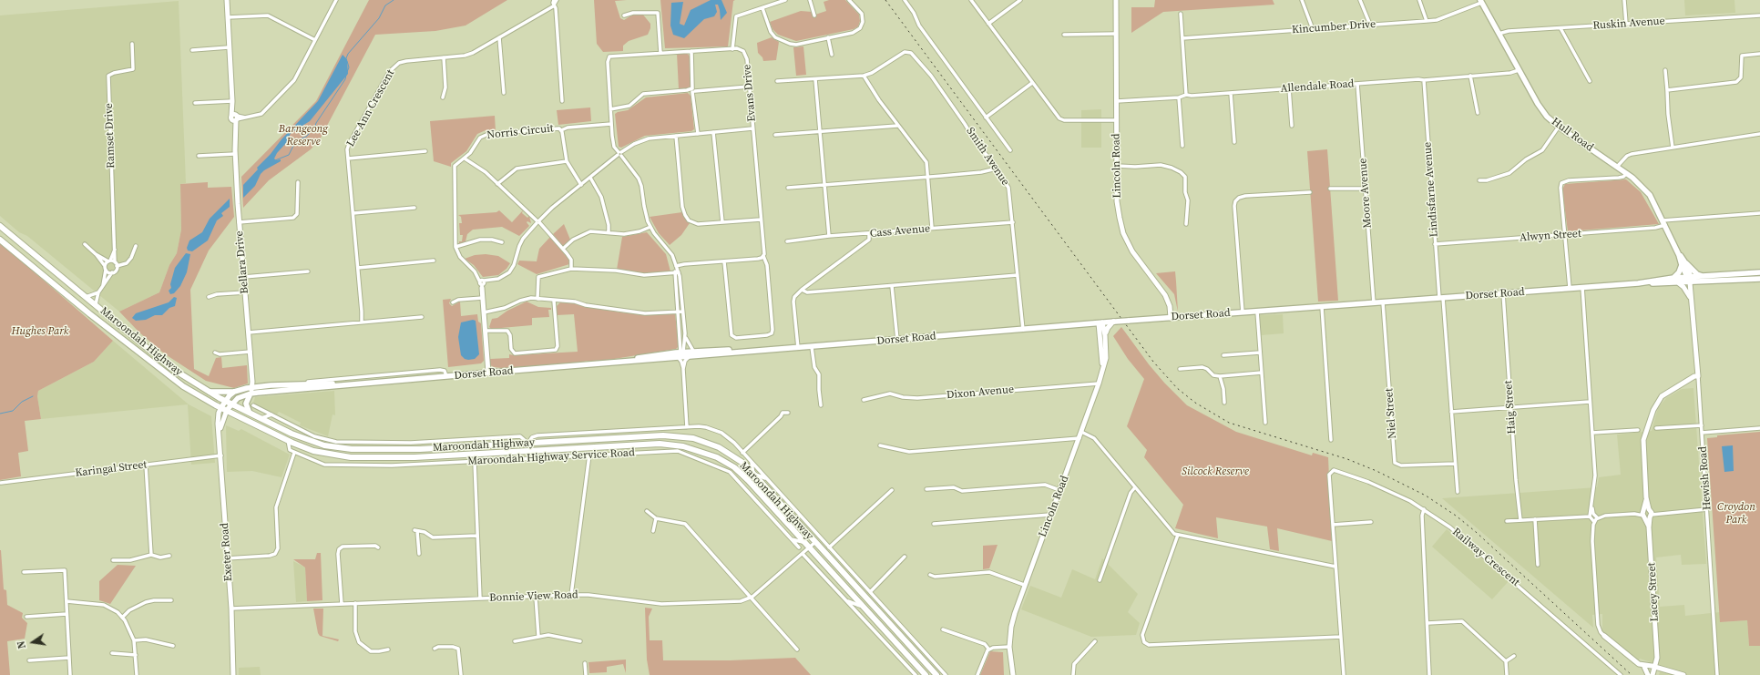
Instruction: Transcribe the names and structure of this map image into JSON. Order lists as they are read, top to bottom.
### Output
{
  "streets": {
    "highway": ["Maroondah Highway"],
    "main road": [
      "Hull Road",
      "Lincoln Road",
      "Bellara Drive",
      "Dorset Road",
      "Hewish Road",
      "Exeter Road",
      "Lacey Street"
    ],
    "street": [
      "Ruskin Avenue",
      "Kincumber Drive",
      "Allendale Road",
      "Evans Drive",
      "Lee Ann Crescent",
      "Norris Circuit",
      "Ramset Drive",
      "Smith Avenue",
      "Lindisfarne Avenue",
      "Moore Avenue",
      "Cass Avenue",
      "Alwyn Street",
      "Dixon Avenue",
      "Haig Street",
      "Niel Street",
      "Maroondah Highway Service Road",
      "Karingal Street",
      "Railway Crescent",
      "Bonnie View Road"
    ]
  },
  "crossings": [
    ["Ruskin Avenue", "Hull Road"],
    ["Kincumber Drive", "Hull Road"],
    ["Allendale Road", "Hull Road"],
    ["Allendale Road", "Lincoln Road"],
    ["Allendale Road", "Lindisfarne Avenue"],
    ["Allendale Road", "Moore Avenue"],
    ["Hull Road", "Alwyn Street"],
    ["Hull Road", "Dorset Road"],
    ["Hull Road", "Hewish Road"],
    ["Smith Avenue", "Cass Avenue"],
    ["Smith Avenue", "Dorset Road"],
    ["Lincoln Road", "Dorset Road"],
    ["Lincoln Road", "Dixon Avenue"],
    ["Lindisfarne Avenue", "Alwyn Street"],
    ["Lindisfarne Avenue", "Dorset Road"],
    ["Lindisfarne Avenue", "Niel Street"],
    ["Moore Avenue", "Dorset Road"],
    ["Bellara Drive", "Dorset Road"],
    ["Dorset Road", "Maroondah Highway"],
    ["Dorset Road", "Haig Street"],
    ["Dorset Road", "Niel Street"],
    ["Dorset Road", "Hewish Road"],
    ["Dorset Road", "Exeter Road"],
    ["Maroondah Highway", "Maroondah Highway Service Road"],
    ["Maroondah Highway", "Exeter Road"],
    ["Karingal Street", "Exeter Road"],
    ["Hewish Road", "Lacey Street"],
    ["Exeter Road", "Bonnie View Road"]
  ],
  "parks": [
    "Barngeong Reserve",
    "Hughes Park",
    "Silcock Reserve",
    "Croydon Park"
  ],
  "north": "left"
}
